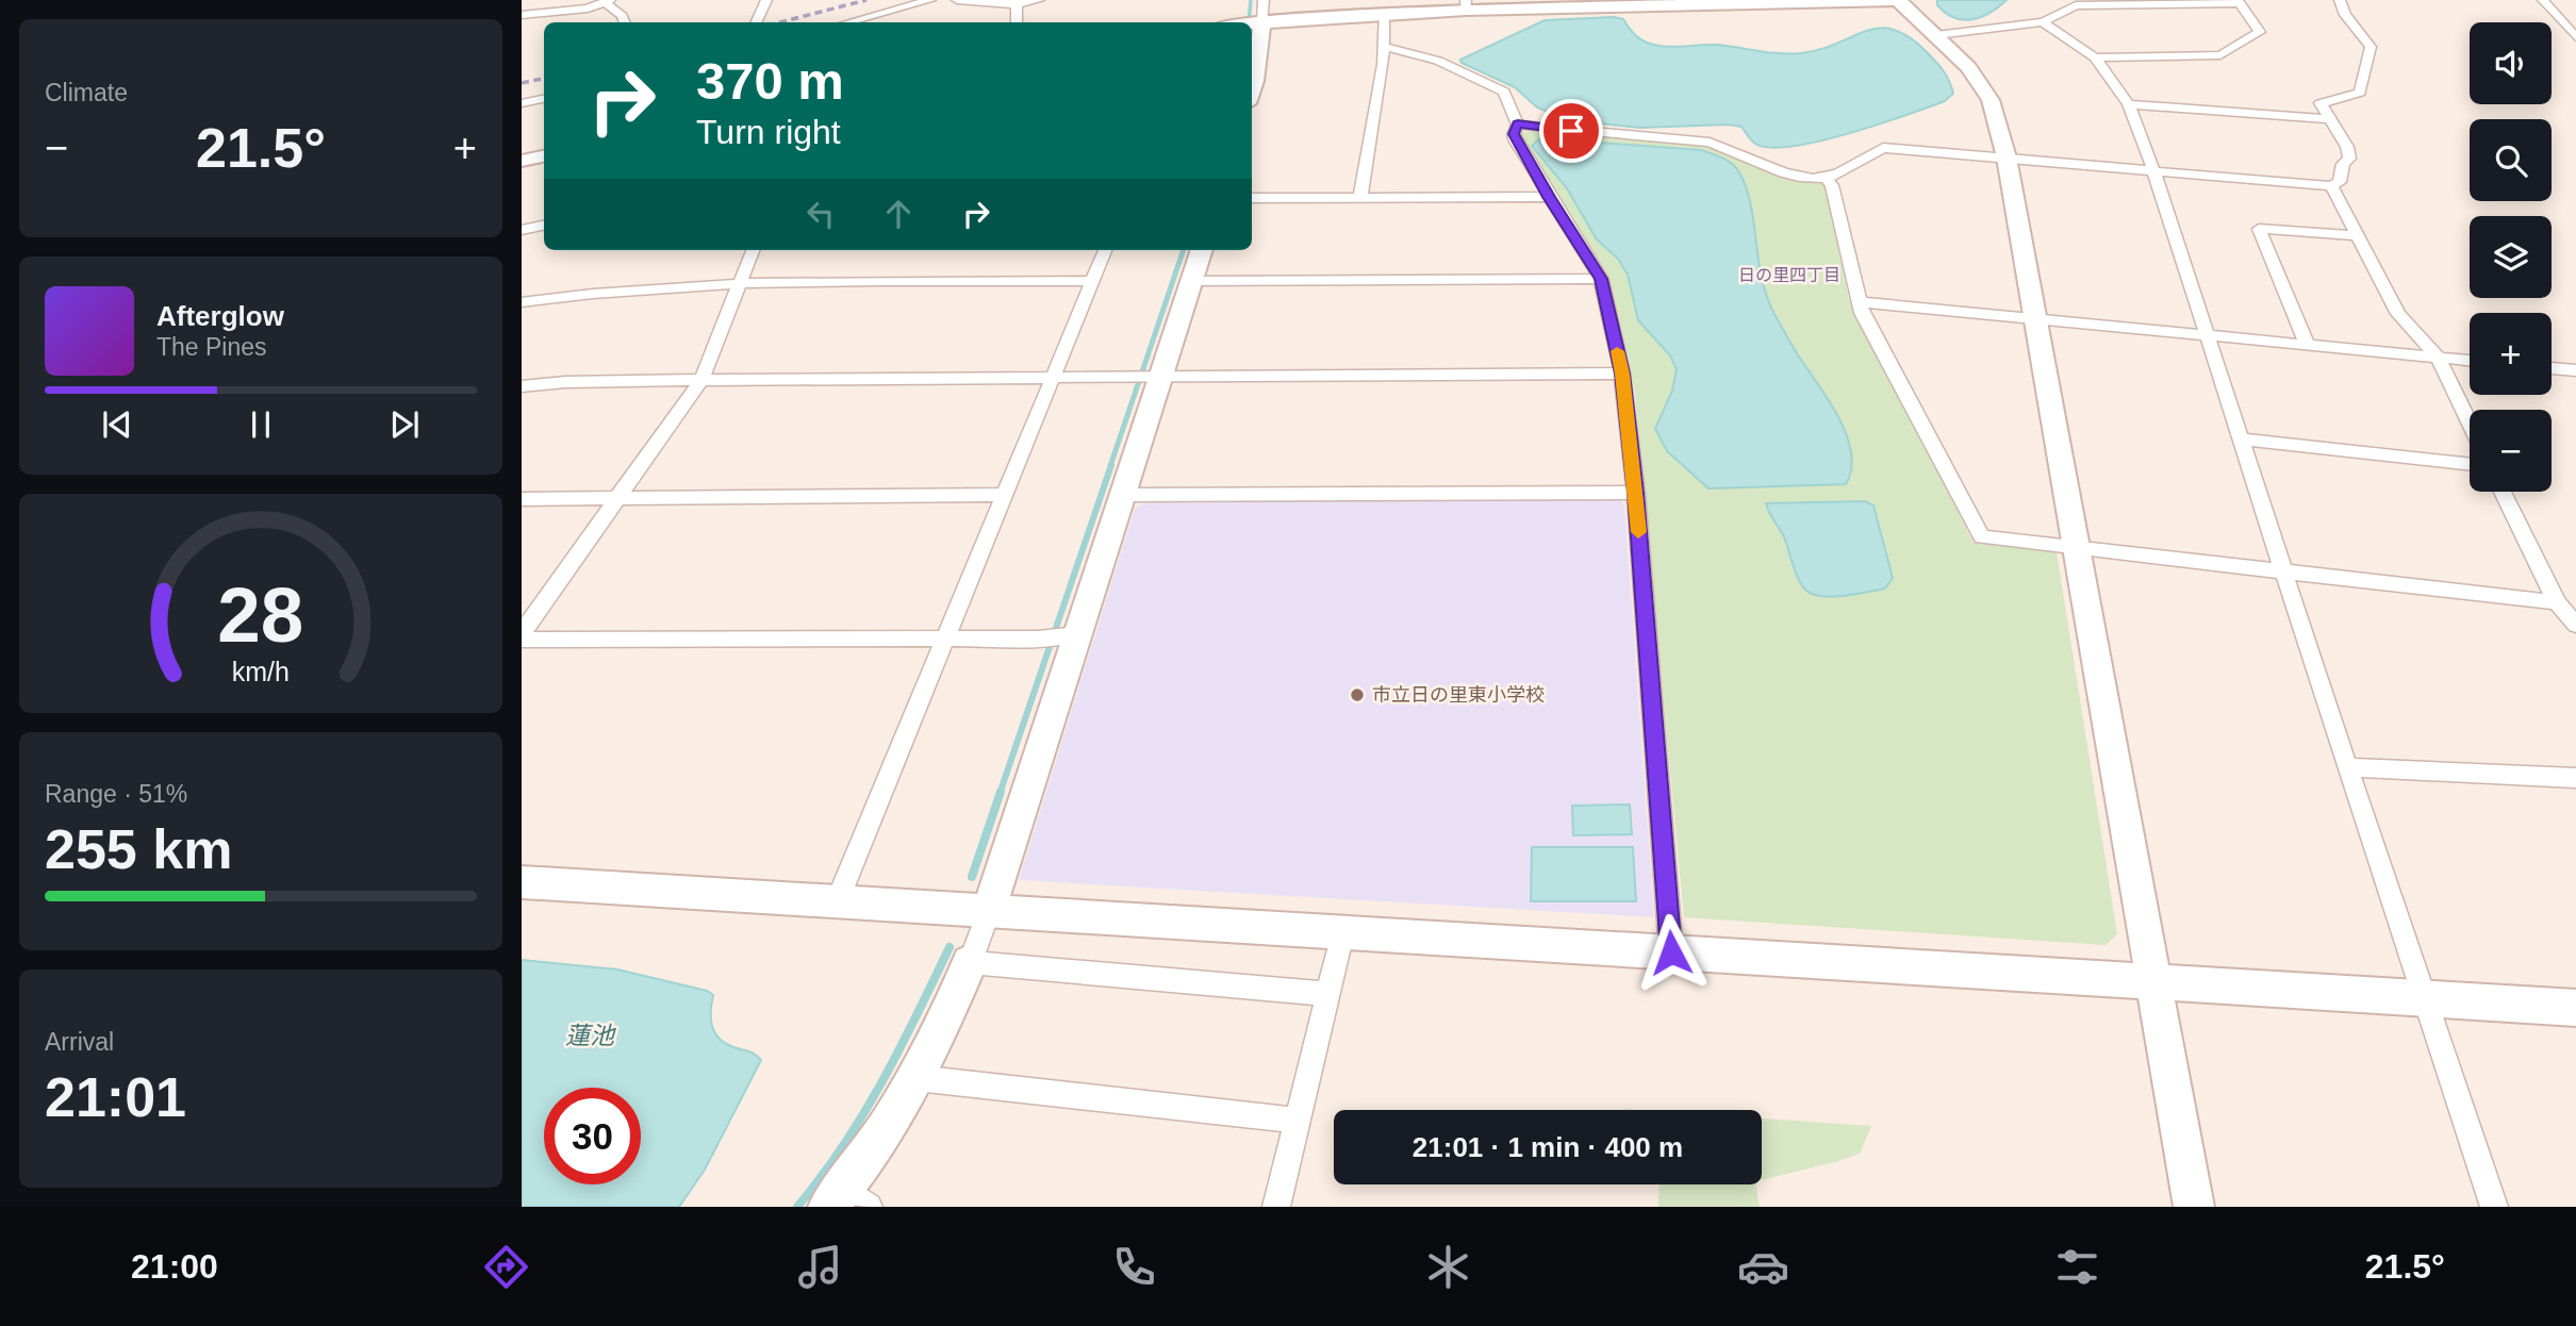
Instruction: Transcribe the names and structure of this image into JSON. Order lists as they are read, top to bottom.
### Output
{
  "districts": ["日の里四丁目"],
  "water": ["蓮池"],
  "places": ["市立日の里東小学校"],
  "page": {
    "tile": [
      "Climate",
      ["Range · 51%", "255 km"],
      ["Arrival", "21:01"]
    ],
    "map_buttons": ["+", "−"],
    "turn": ["370 m", "Turn right"],
    "heat": ["−", "21.5°", "+"],
    "song": ["Afterglow", "The Pines"],
    "limit": "30",
    "trip": "21:01 · 1 min · 400 m",
    "tabs": ["21:00", "21.5°"],
    "gauge": ["28", "km/h"]
  }
}
